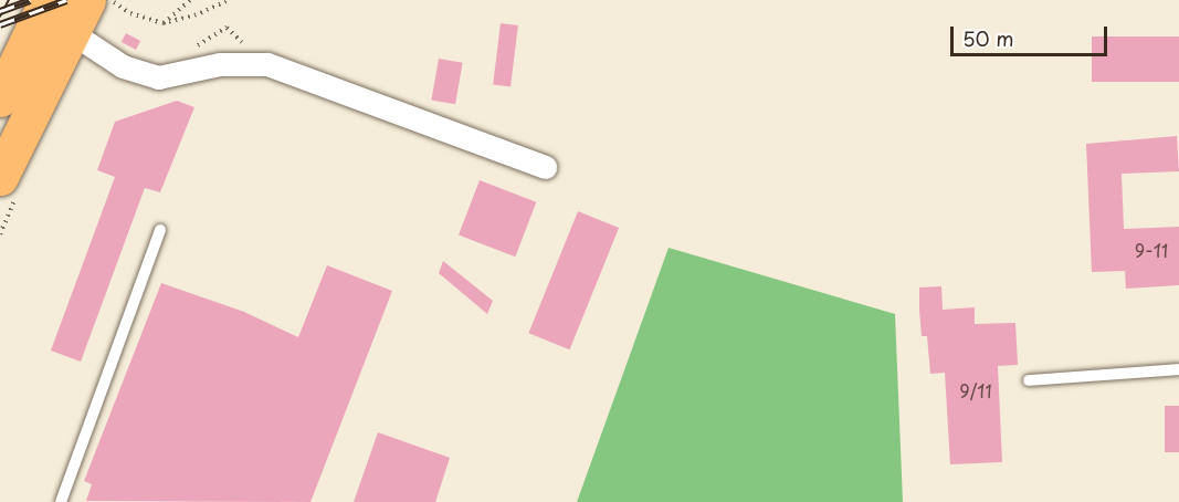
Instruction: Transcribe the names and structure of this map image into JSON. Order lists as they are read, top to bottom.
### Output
{
  "house_numbers": ["9-11", "9/11"],
  "scale_bar": "50 m"
}
